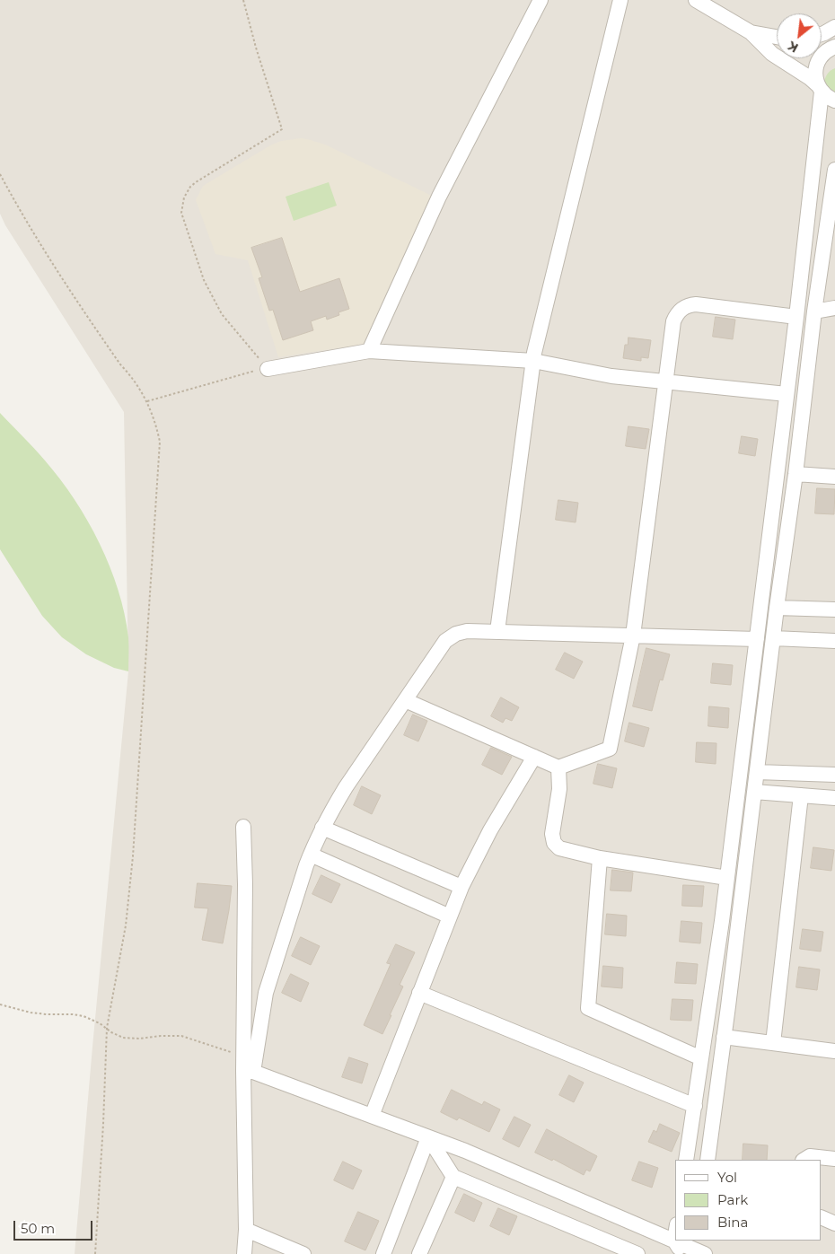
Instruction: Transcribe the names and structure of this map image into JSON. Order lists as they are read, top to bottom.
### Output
{
  "legend": ["Yol", "Park", "Bina"],
  "scale_bar": "50 m",
  "north": "bottom left"
}
